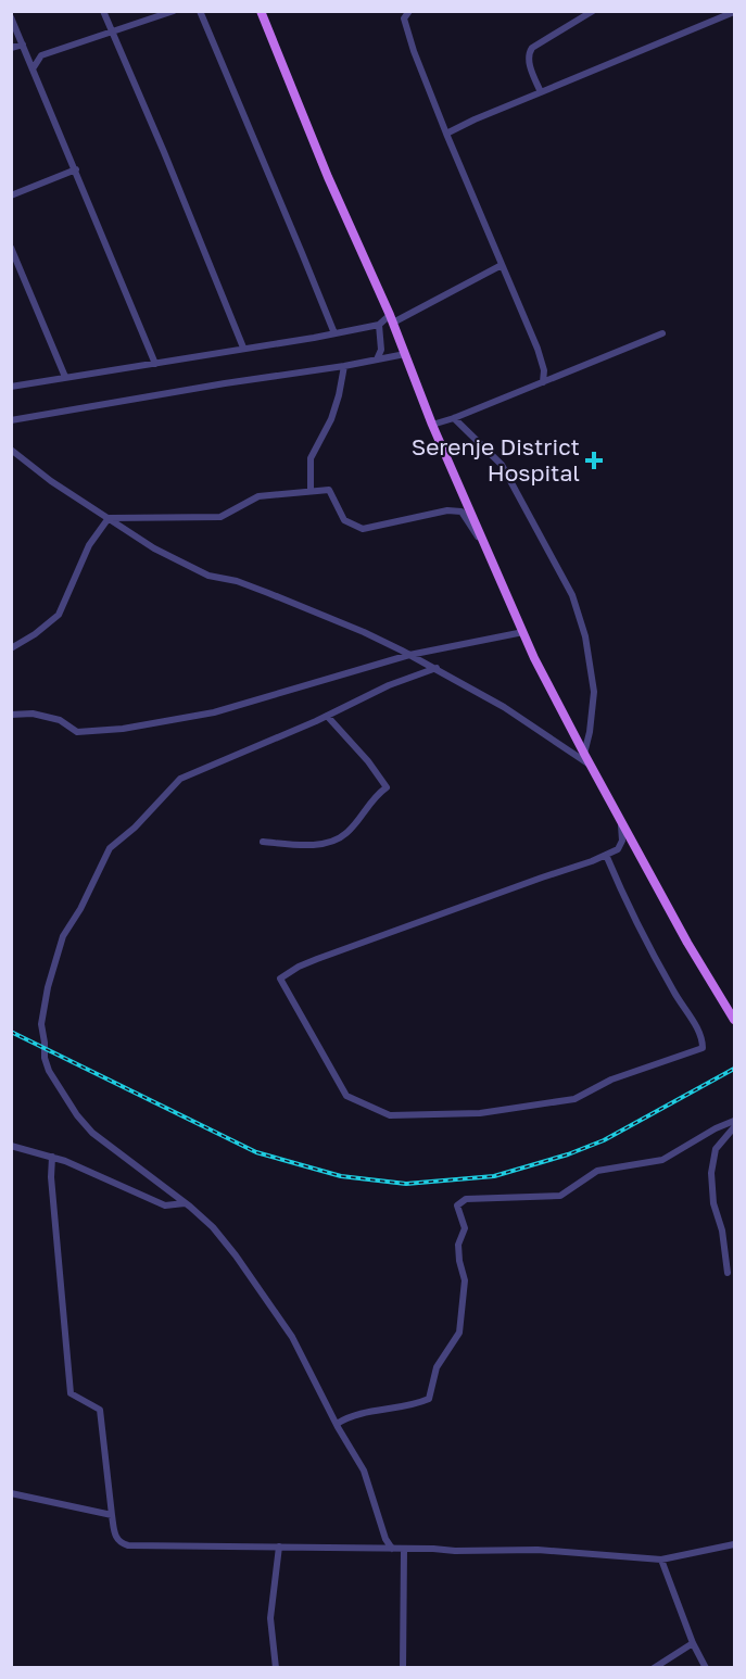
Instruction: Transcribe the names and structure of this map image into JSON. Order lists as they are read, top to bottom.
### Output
{
  "places": {
    "health": ["Serenje District Hospital"]
  }
}
